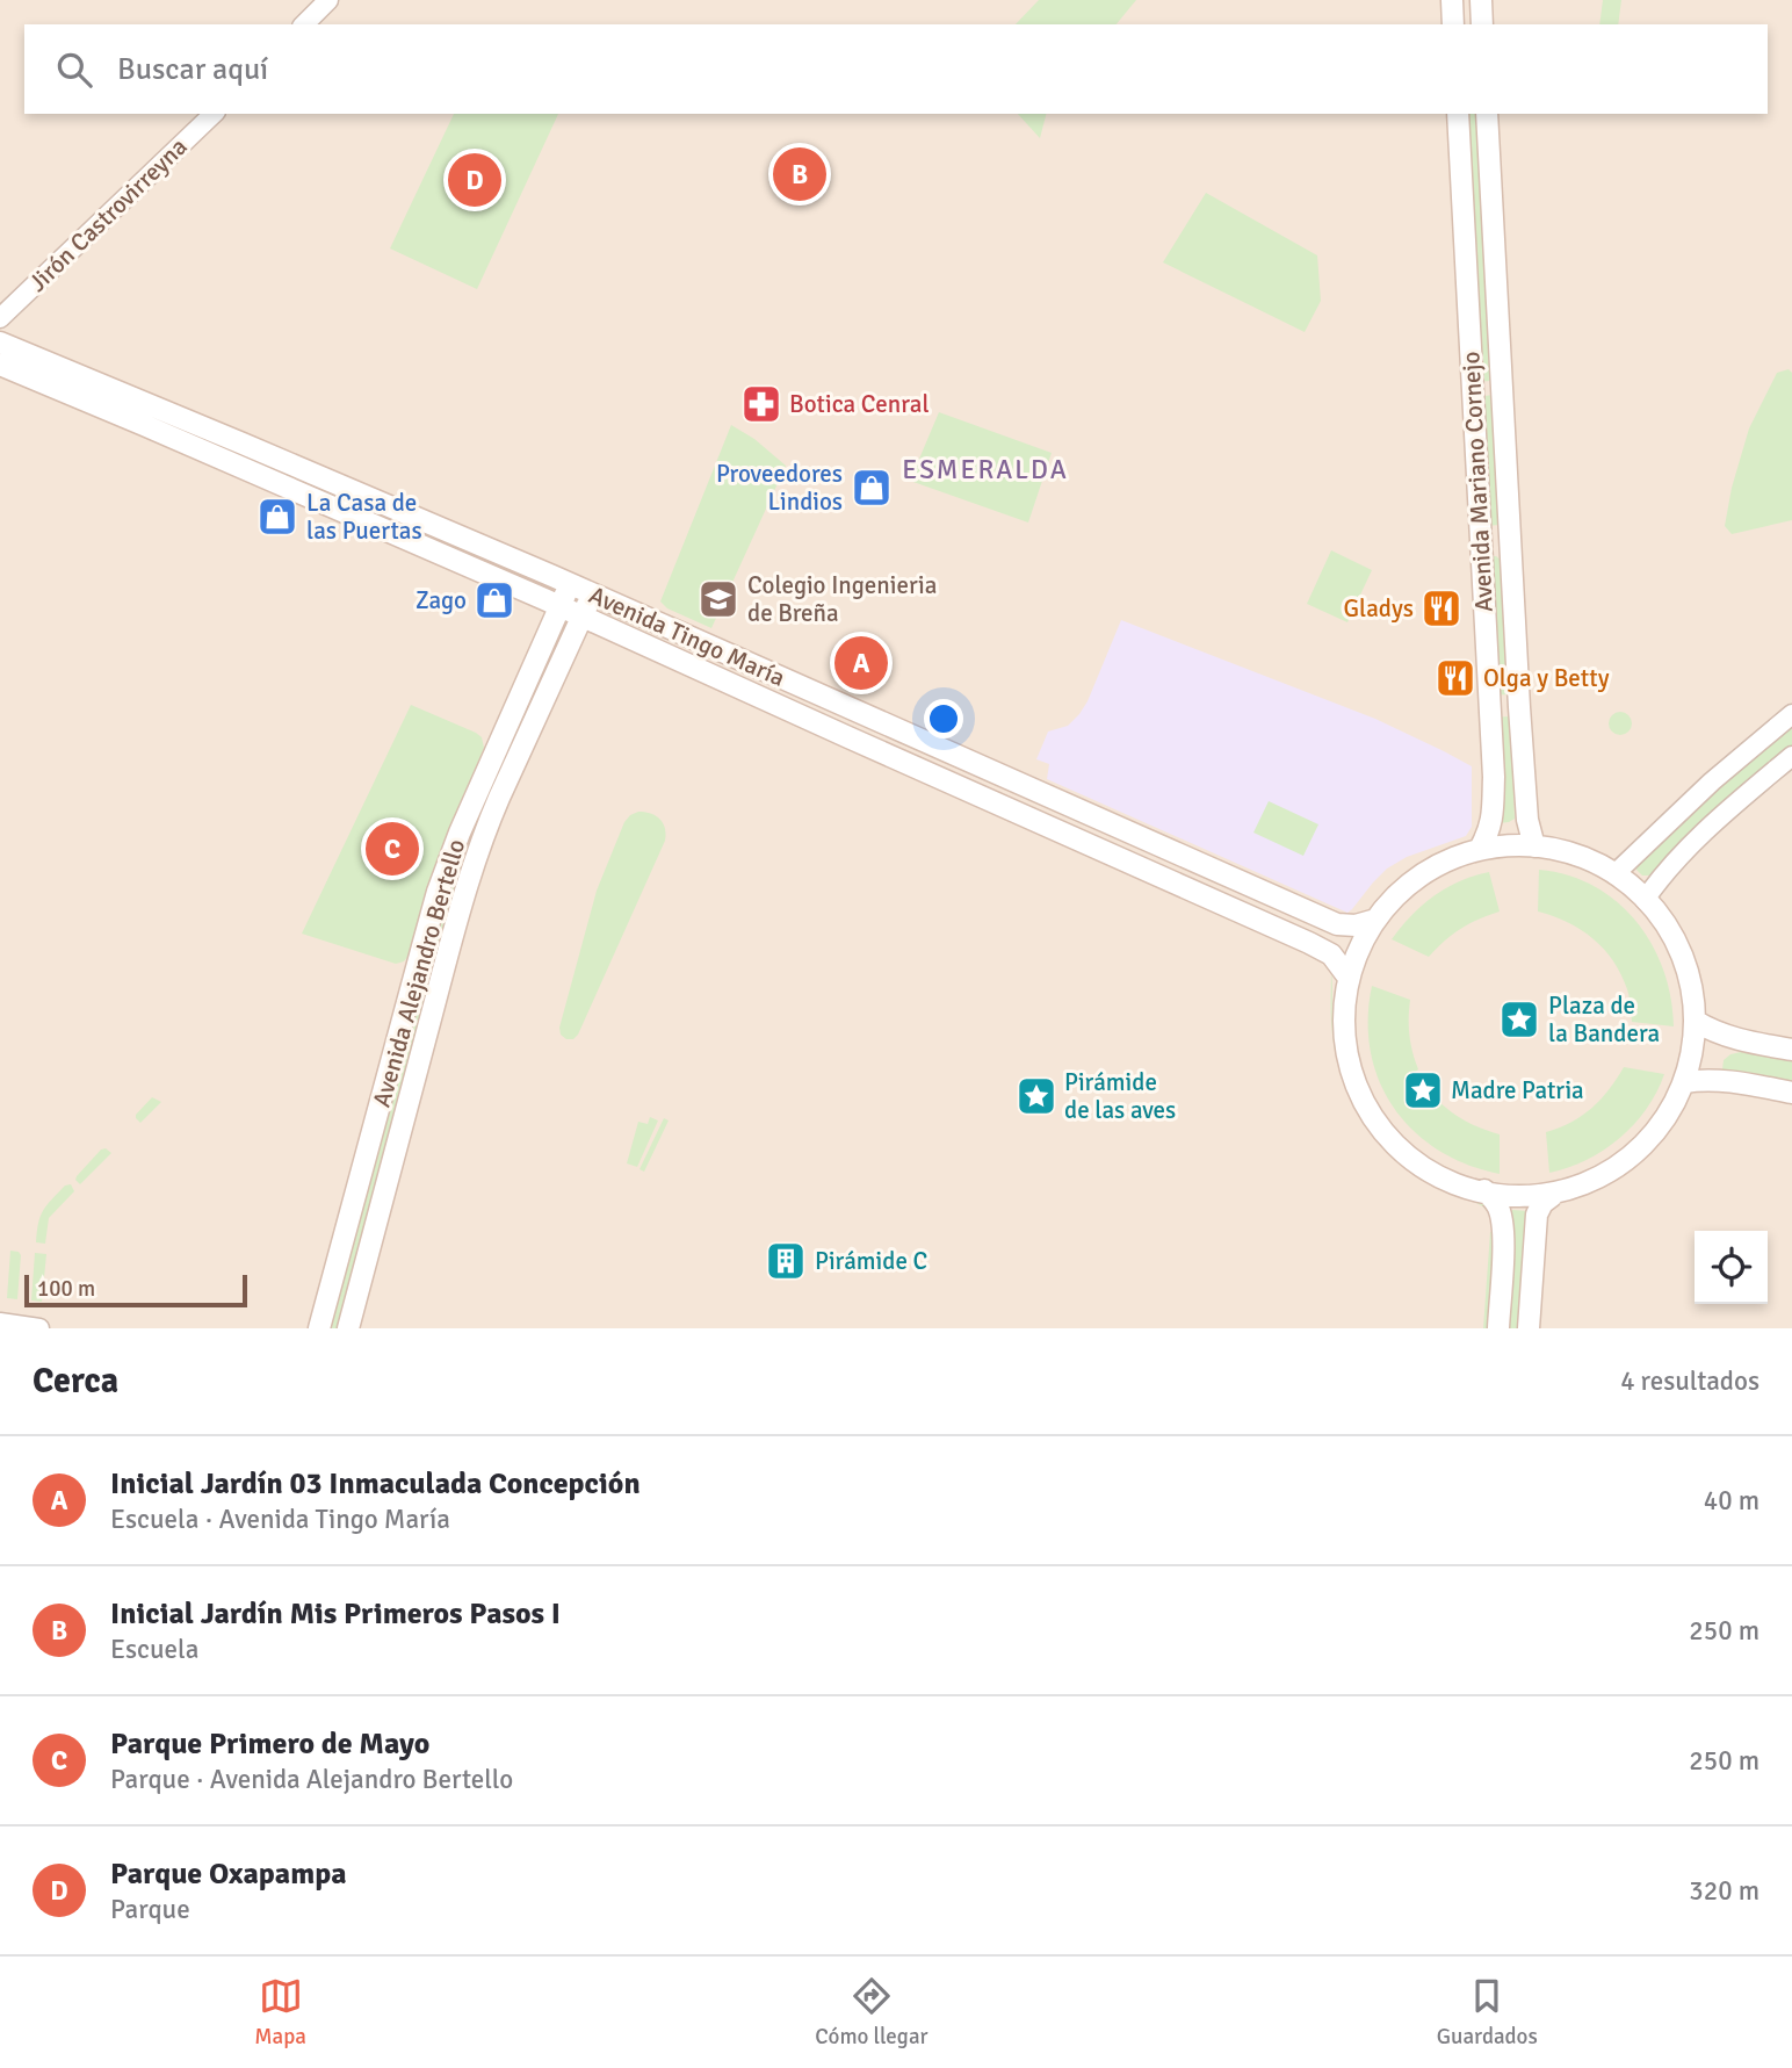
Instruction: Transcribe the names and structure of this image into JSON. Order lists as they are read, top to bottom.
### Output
{
  "streets": {
    "main road": ["Avenida Mariano Cornejo", "Avenida Tingo María", "Avenida Alejandro Bertello"],
    "street": ["Jirón Castrovirreyna"]
  },
  "crossings": [
    ["Avenida Tingo María", "Avenida Alejandro Bertello"]
  ],
  "districts": ["ESMERALDA"],
  "places": {
    "pharmacy": ["Botica Cenral"],
    "shop": ["Proveedores Lindios", "La Casa de las Puertas", "Zago"],
    "school or university": ["Colegio Ingenieria de Breña"],
    "restaurant": ["Gladys", "Olga y Betty"],
    "place": ["Plaza de la Bandera", "Madre Patria", "Pirámide de las aves"],
    "building": ["Pirámide C"]
  },
  "scale_bar": "100 m",
  "page": {
    "search": "Buscar aquí",
    "pins": [
      "B",
      "D",
      "A",
      "C"
    ],
    "scale": "100 m",
    "heading": ["Cerca", "4 resultados"],
    "list": [
      {
        "mark": "A",
        "name": "Inicial Jardín 03 Inmaculada Concepción",
        "note": "Escuela · Avenida Tingo María",
        "value": "40 m"
      },
      {
        "mark": "B",
        "name": "Inicial Jardín Mis Primeros Pasos I",
        "note": "Escuela",
        "value": "250 m"
      },
      {
        "mark": "C",
        "name": "Parque Primero de Mayo",
        "note": "Parque · Avenida Alejandro Bertello",
        "value": "250 m"
      },
      {
        "mark": "D",
        "name": "Parque Oxapampa",
        "note": "Parque",
        "value": "320 m"
      }
    ],
    "nav": ["Mapa", "Cómo llegar", "Guardados"]
  }
}
